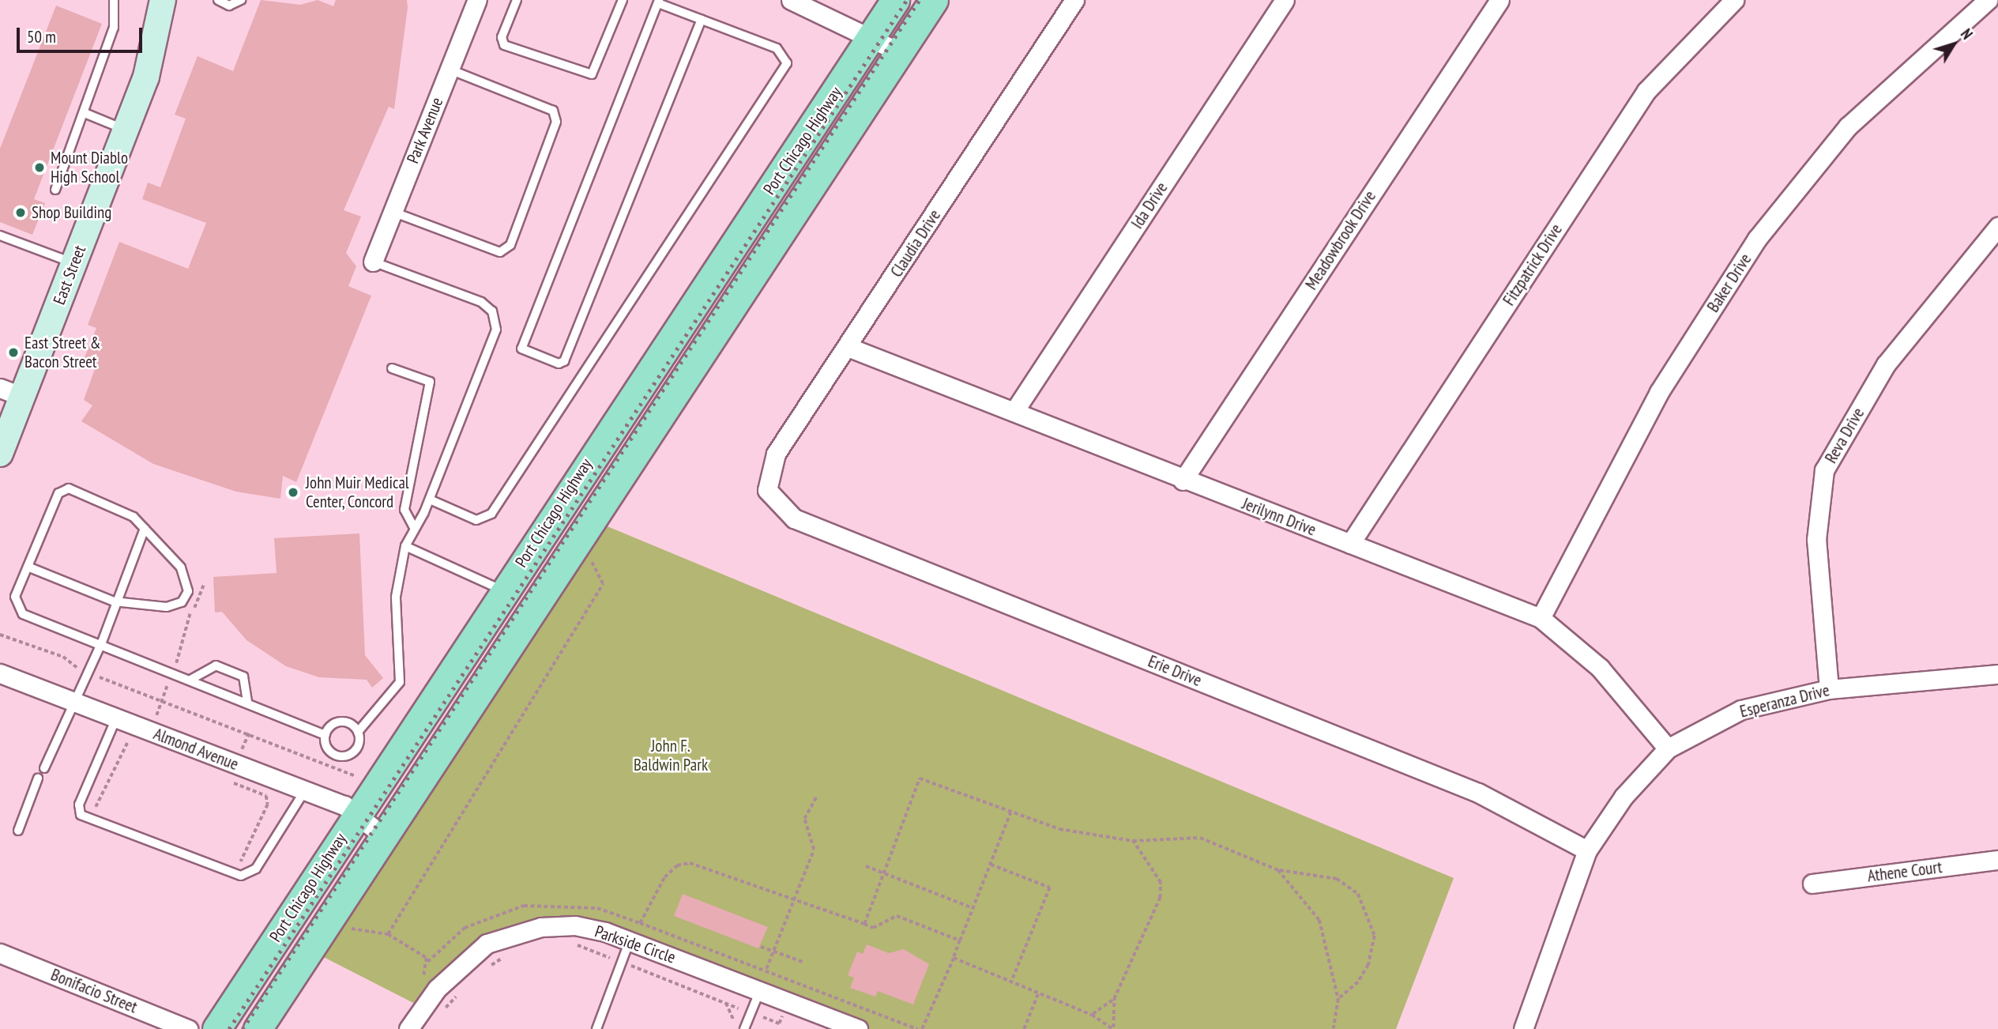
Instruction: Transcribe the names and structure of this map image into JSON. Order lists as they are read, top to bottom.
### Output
{
  "streets": {
    "main road": ["Port Chicago Highway"],
    "street": [
      "Park Avenue",
      "Ida Drive",
      "Meadowbrook Drive",
      "Claudia Drive",
      "Fitzpatrick Drive",
      "East Street",
      "Baker Drive",
      "Reva Drive",
      "Jerilynn Drive",
      "Erie Drive",
      "Esperanza Drive",
      "Almond Avenue",
      "Athene Court",
      "Parkside Circle",
      "Bonifacio Street"
    ]
  },
  "crossings": [
    ["Port Chicago Highway", "Almond Avenue"],
    ["Ida Drive", "Jerilynn Drive"],
    ["Meadowbrook Drive", "Jerilynn Drive"],
    ["Claudia Drive", "Jerilynn Drive"],
    ["Claudia Drive", "Erie Drive"],
    ["Fitzpatrick Drive", "Jerilynn Drive"],
    ["Baker Drive", "Jerilynn Drive"],
    ["Reva Drive", "Esperanza Drive"],
    ["Jerilynn Drive", "Esperanza Drive"],
    ["Erie Drive", "Esperanza Drive"]
  ],
  "parks": ["John F. Baldwin Park"],
  "places": [
    "Mount Diablo High School",
    "Shop Building",
    "East Street & Bacon Street",
    "John Muir Medical Center, Concord"
  ],
  "scale_bar": "50 m",
  "north": "top right"
}
